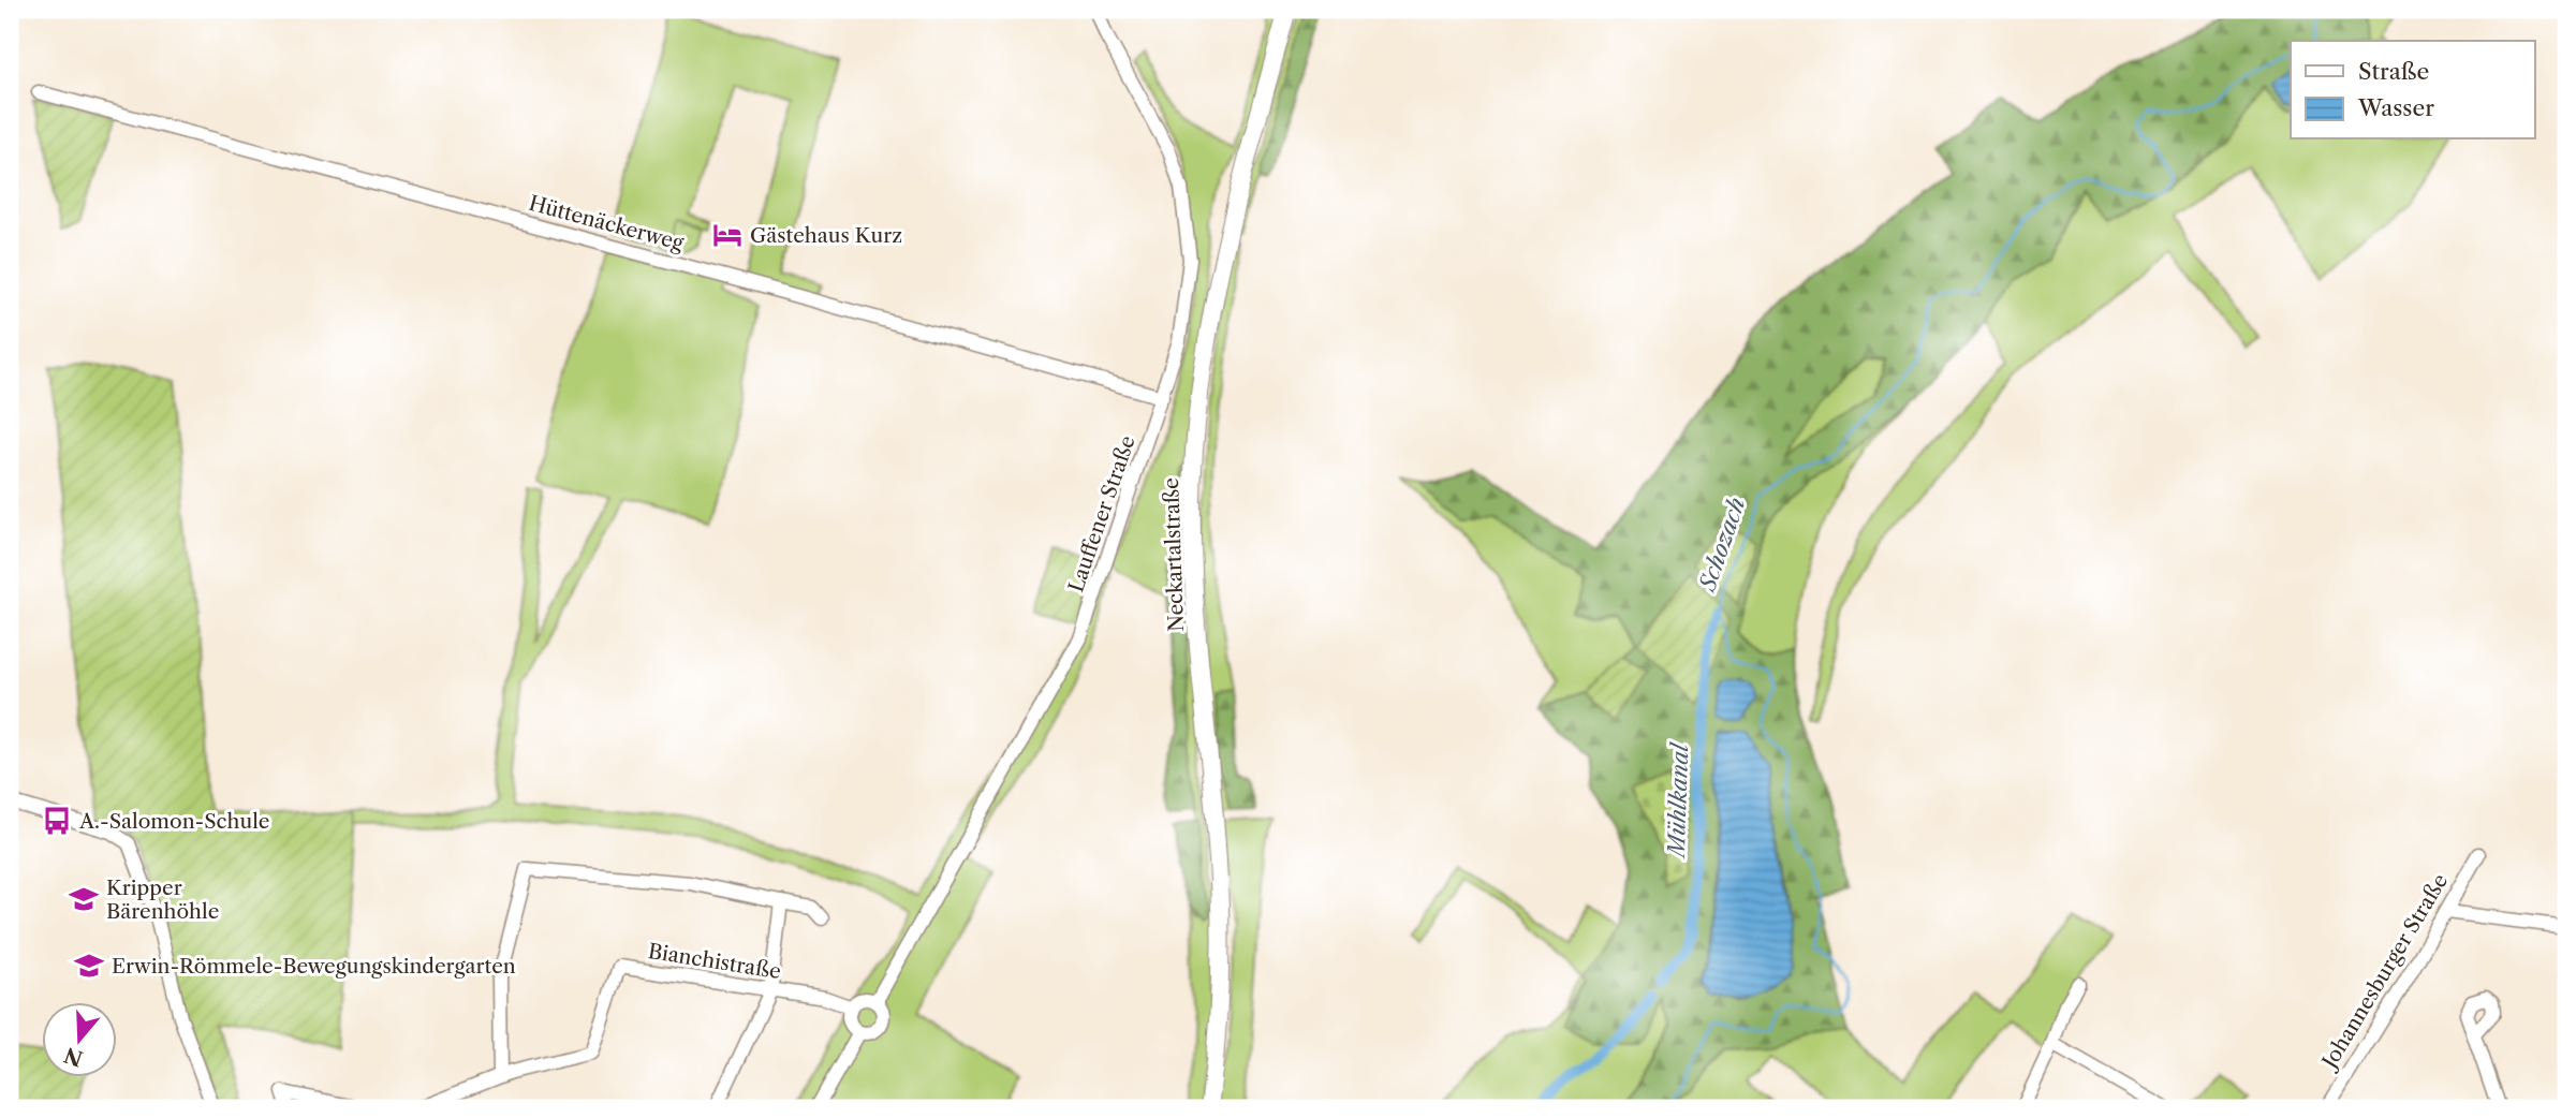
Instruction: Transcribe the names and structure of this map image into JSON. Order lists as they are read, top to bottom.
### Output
{
  "streets": {
    "main road": ["Neckartalstraße"],
    "street": [
      "Hüttenäckerweg",
      "Lauffener Straße",
      "Bianchistraße",
      "Johannesburger Straße"
    ]
  },
  "crossings": [
    ["Hüttenäckerweg", "Lauffener Straße"],
    ["Lauffener Straße", "Bianchistraße"]
  ],
  "water": ["Schozach", "Mühlkanal"],
  "places": {
    "hotel": ["Gästehaus Kurz"],
    "bus stop": ["A.-Salomon-Schule"],
    "school or university": ["Kripper Bärenhöhle", "Erwin-Römmele-Bewegungskindergarten"]
  },
  "legend": ["Straße", "Wasser"],
  "north": "bottom"
}
